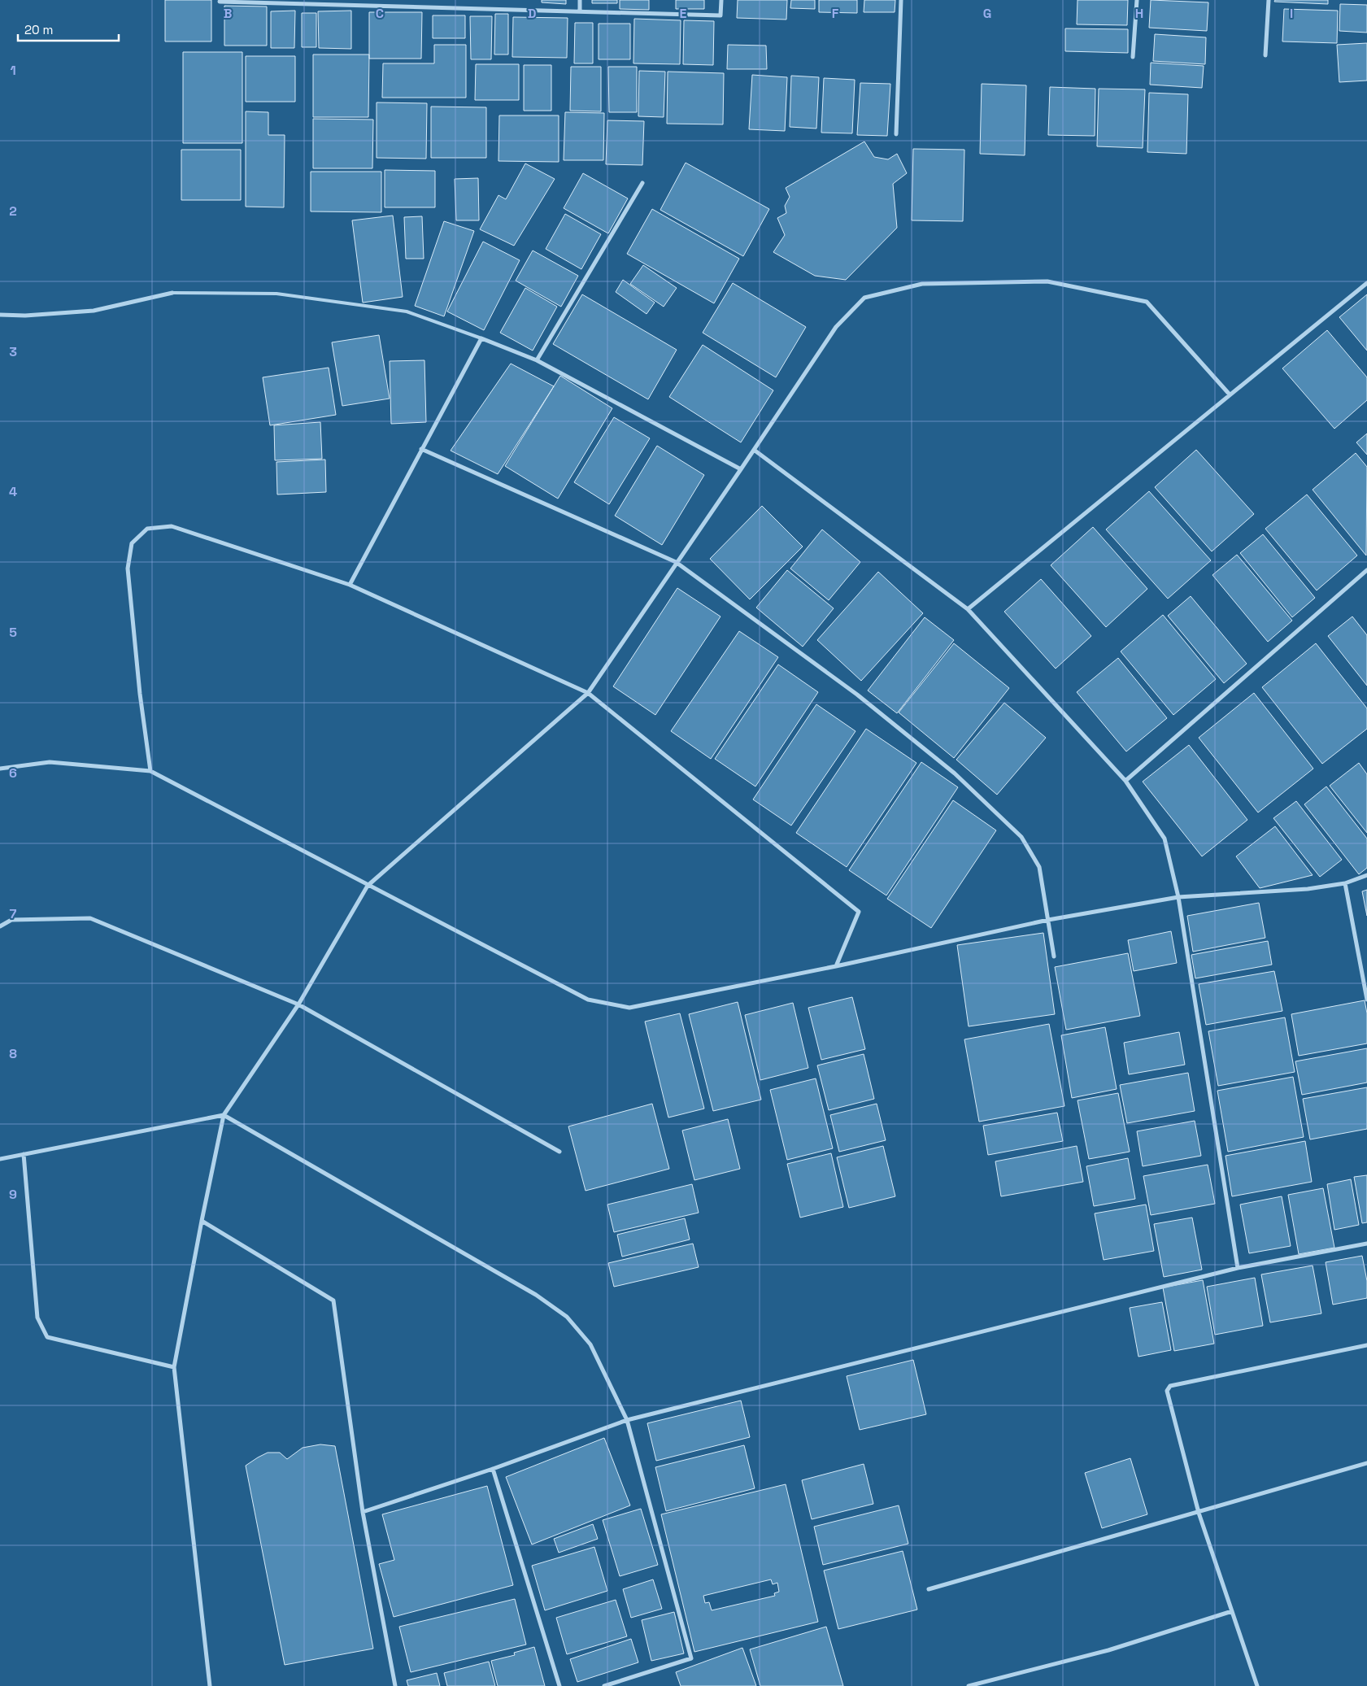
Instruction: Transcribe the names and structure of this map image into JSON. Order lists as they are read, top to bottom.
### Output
{
  "scale_bar": "20 m",
  "grid": {
    "columns": [
      "B",
      "C",
      "D",
      "E",
      "F",
      "G",
      "H",
      "I"
    ],
    "rows": [
      "1",
      "2",
      "3",
      "4",
      "5",
      "6",
      "7",
      "8",
      "9"
    ]
  }
}
